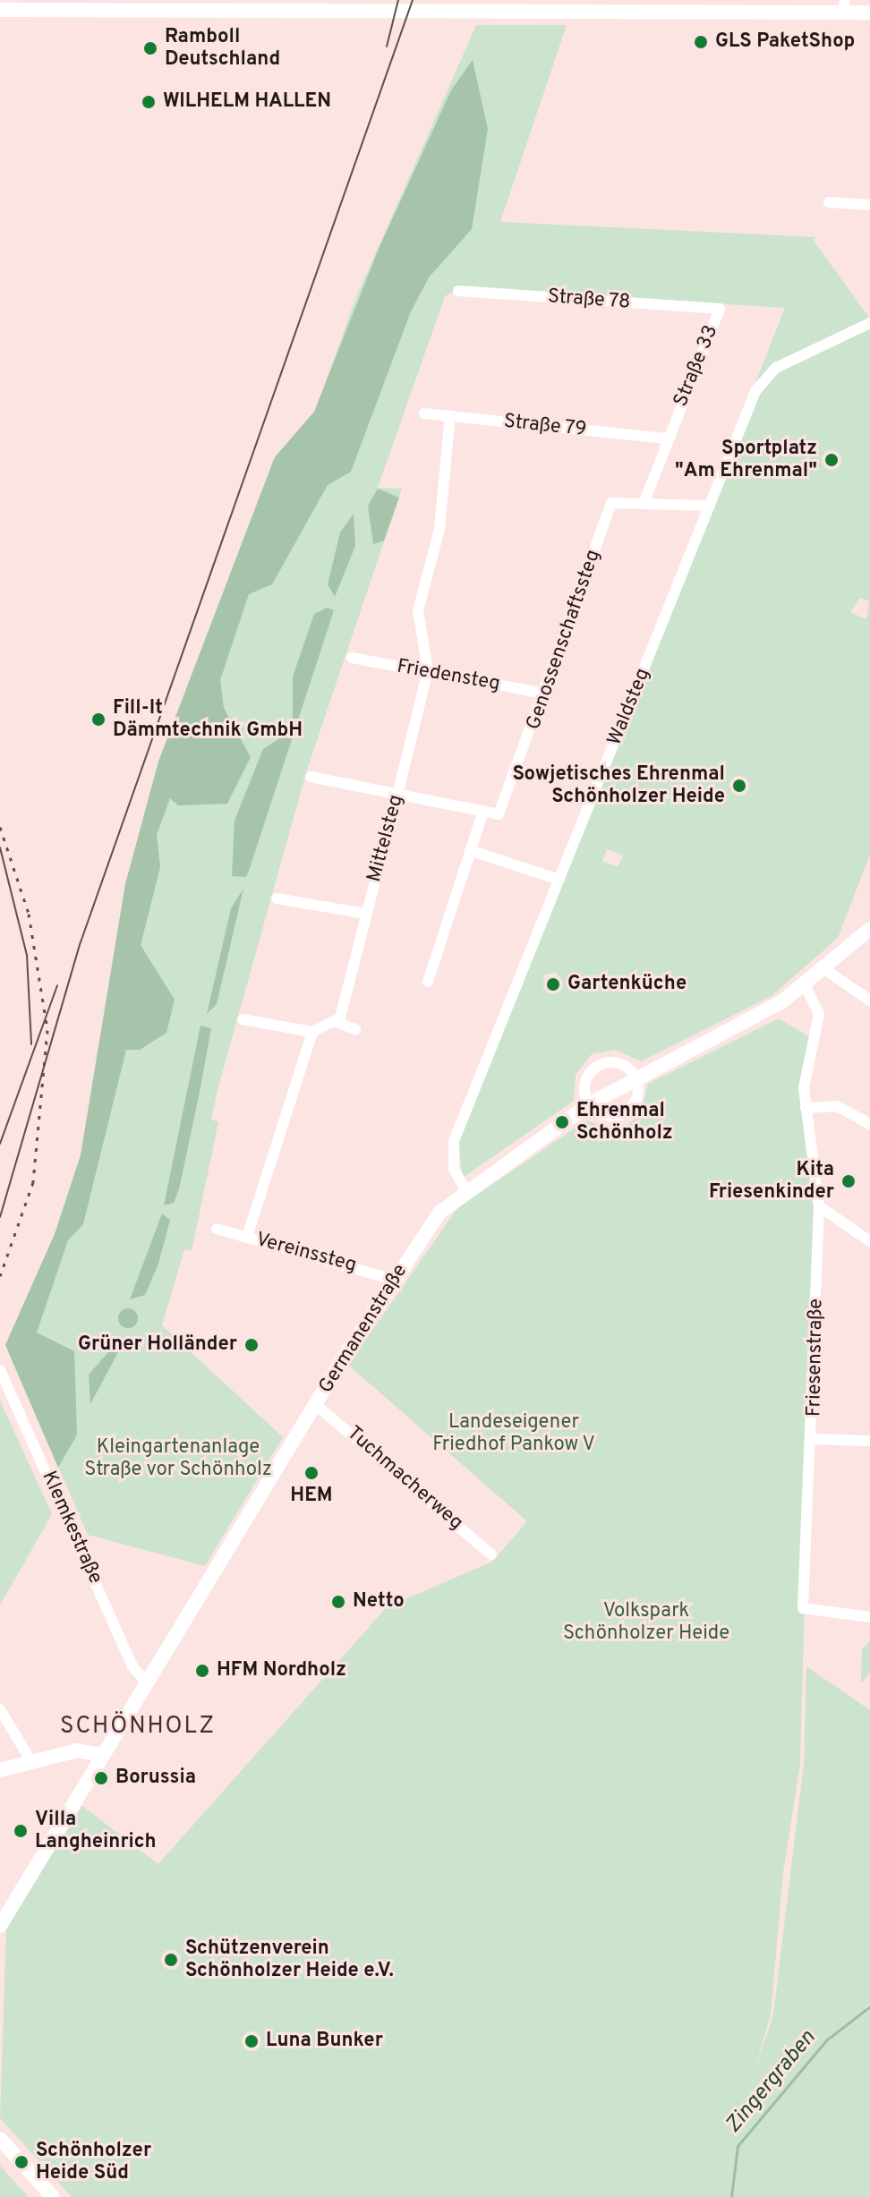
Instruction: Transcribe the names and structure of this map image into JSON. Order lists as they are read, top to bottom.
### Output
{
  "streets": {
    "main road": ["Germanenstraße"],
    "street": [
      "Straße 78",
      "Straße 33",
      "Straße 79",
      "Genossenschaftssteg",
      "Friedensteg",
      "Waldsteg",
      "Mittelsteg",
      "Vereinssteg",
      "Friesenstraße",
      "Tuchmacherweg",
      "Klemkestraße"
    ]
  },
  "crossings": [
    ["Straße 78", "Straße 33"],
    ["Straße 33", "Straße 79"],
    ["Straße 33", "Genossenschaftssteg"],
    ["Straße 79", "Mittelsteg"],
    ["Genossenschaftssteg", "Friedensteg"],
    ["Genossenschaftssteg", "Waldsteg"],
    ["Friedensteg", "Mittelsteg"],
    ["Waldsteg", "Germanenstraße"],
    ["Vereinssteg", "Germanenstraße"],
    ["Germanenstraße", "Friesenstraße"],
    ["Germanenstraße", "Tuchmacherweg"],
    ["Germanenstraße", "Klemkestraße"]
  ],
  "districts": ["SCHÖNHOLZ"],
  "water": ["Zingergraben"],
  "parks": ["Landeseigener Friedhof Pankow V", "Kleingartenanlage Straße vor Schönholz", "Volkspark Schönholzer Heide"],
  "places": [
    "GLS PaketShop",
    "Ramboll Deutschland",
    "WILHELM HALLEN",
    "Sportplatz \"Am Ehrenmal\"",
    "Fill-It Dämmtechnik GmbH",
    "Sowjetisches Ehrenmal Schönholzer Heide",
    "Gartenküche",
    "Ehrenmal Schönholz",
    "Kita Friesenkinder",
    "Grüner Holländer",
    "HEM",
    "Netto",
    "HFM Nordholz",
    "Borussia",
    "Villa Langheinrich",
    "Schützenverein Schönholzer Heide e.V.",
    "Luna Bunker",
    "Schönholzer Heide Süd"
  ]
}
